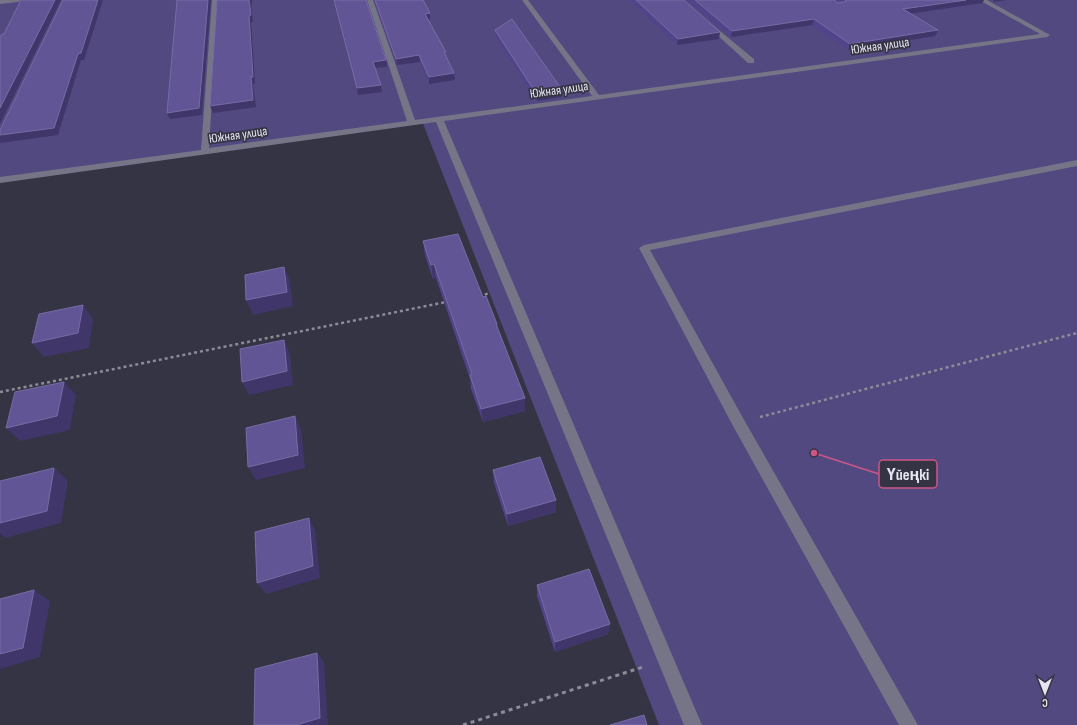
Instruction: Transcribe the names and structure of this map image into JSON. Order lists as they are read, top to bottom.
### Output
{
  "streets": {
    "lane": ["Южная улица"]
  },
  "places": ["Үйеңкі"],
  "north": "bottom"
}
